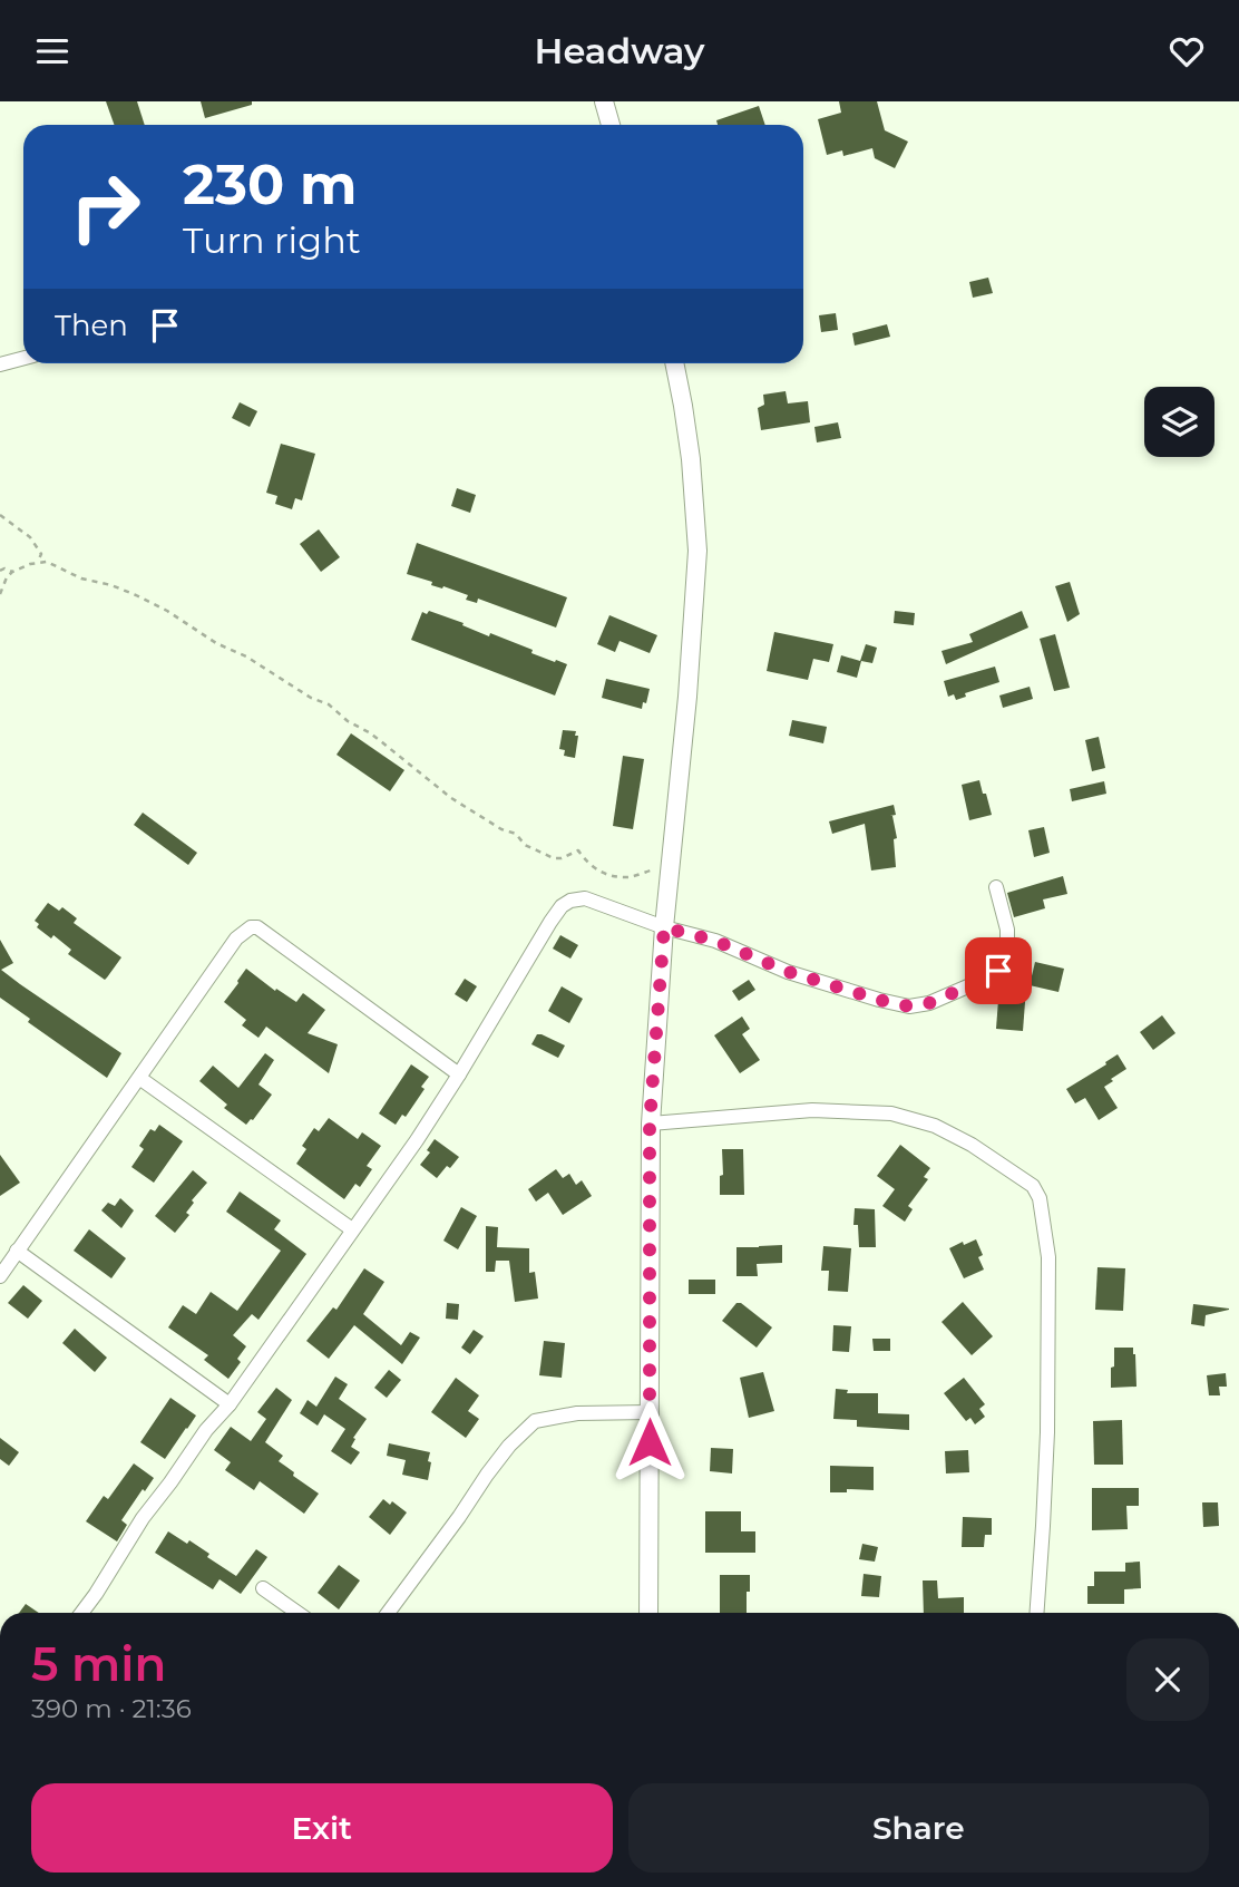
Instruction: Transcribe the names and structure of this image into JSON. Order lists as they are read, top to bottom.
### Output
{
  "page": {
    "header": "Headway",
    "turn": ["230 m", "Turn right"],
    "then": "Then",
    "heading": ["5 min", "390 m · 21:36"],
    "buttons": ["Exit", "Share"]
  }
}
